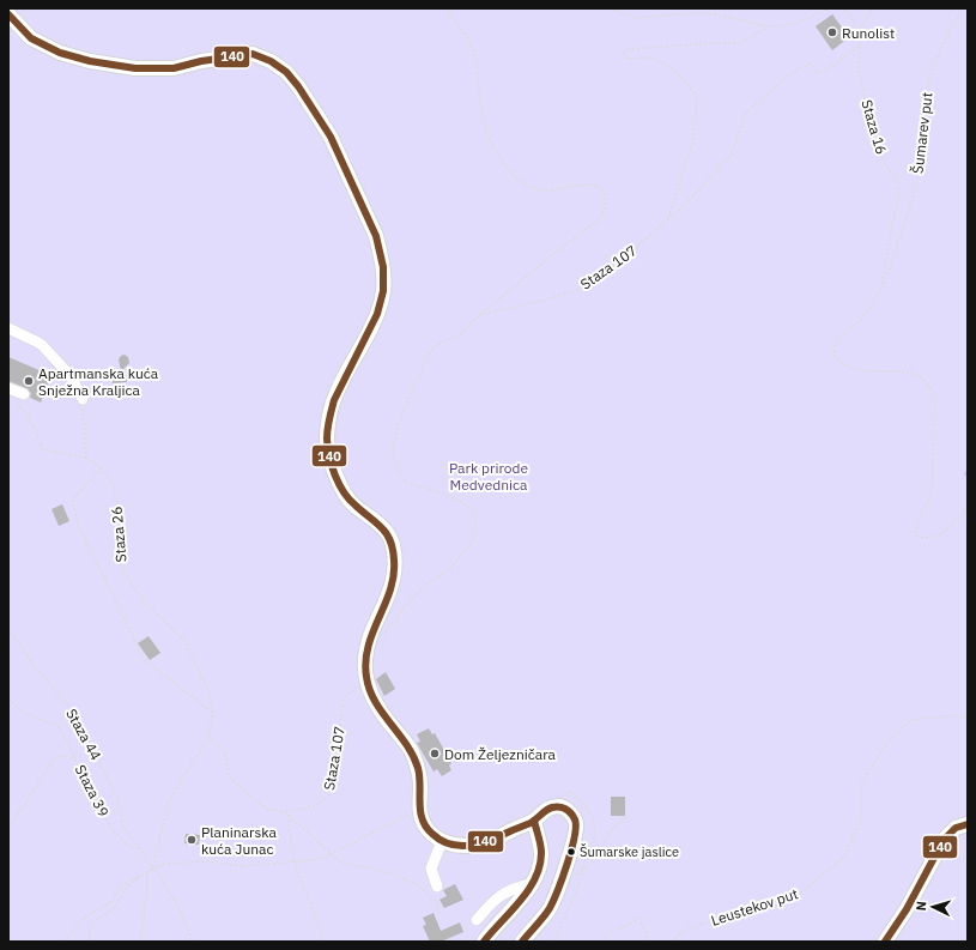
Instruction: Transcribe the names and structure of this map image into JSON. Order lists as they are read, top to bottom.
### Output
{
  "streets": {
    "path": [
      "Staza 16",
      "Šumarev put",
      "Staza 107",
      "Staza 26",
      "Staza 44",
      "Staza 39",
      "Leustekov put"
    ]
  },
  "crossings": [
    ["Staza 16", "Šumarev put"],
    ["Staza 16", "Staza 107"],
    ["Staza 107", "Staza 26"],
    ["Staza 44", "Staza 39"]
  ],
  "parks": ["Park prirode Medvednica"],
  "places": [
    "Runolist",
    "Apartmanska kuća Snježna Kraljica",
    "Dom Željezničara",
    "Planinarska kuća Junac",
    "Šumarske jaslice"
  ],
  "lines": ["transit line 140"],
  "north": "left"
}
